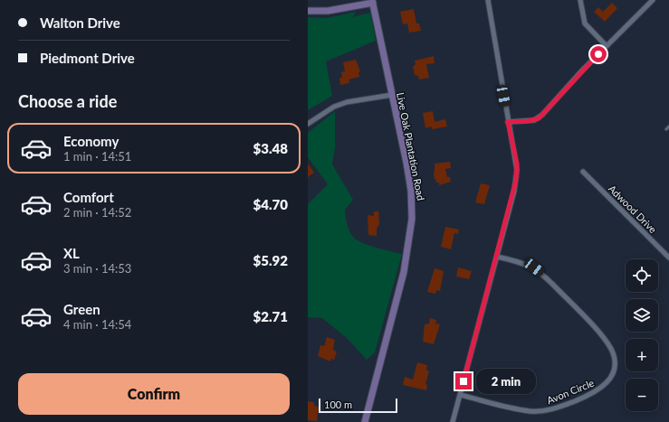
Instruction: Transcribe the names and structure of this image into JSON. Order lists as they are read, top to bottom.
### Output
{
  "streets": {
    "street": ["Live Oak Plantation Road", "Adwood Drive", "Avon Circle"]
  },
  "scale_bar": "100 m",
  "page": {
    "banner": ["Walton Drive", "Piedmont Drive"],
    "heading": "Choose a ride",
    "list": [
      {
        "name": "Economy",
        "note": "1 min · 14:51",
        "value": "$3.48"
      },
      {
        "name": "Comfort",
        "note": "2 min · 14:52",
        "value": "$4.70"
      },
      {
        "name": "XL",
        "note": "3 min · 14:53",
        "value": "$5.92"
      },
      {
        "name": "Green",
        "note": "4 min · 14:54",
        "value": "$2.71"
      }
    ],
    "map_buttons": ["+", "−"],
    "buttons": "Confirm",
    "bubble": "2 min",
    "scale": "100 m"
  }
}
